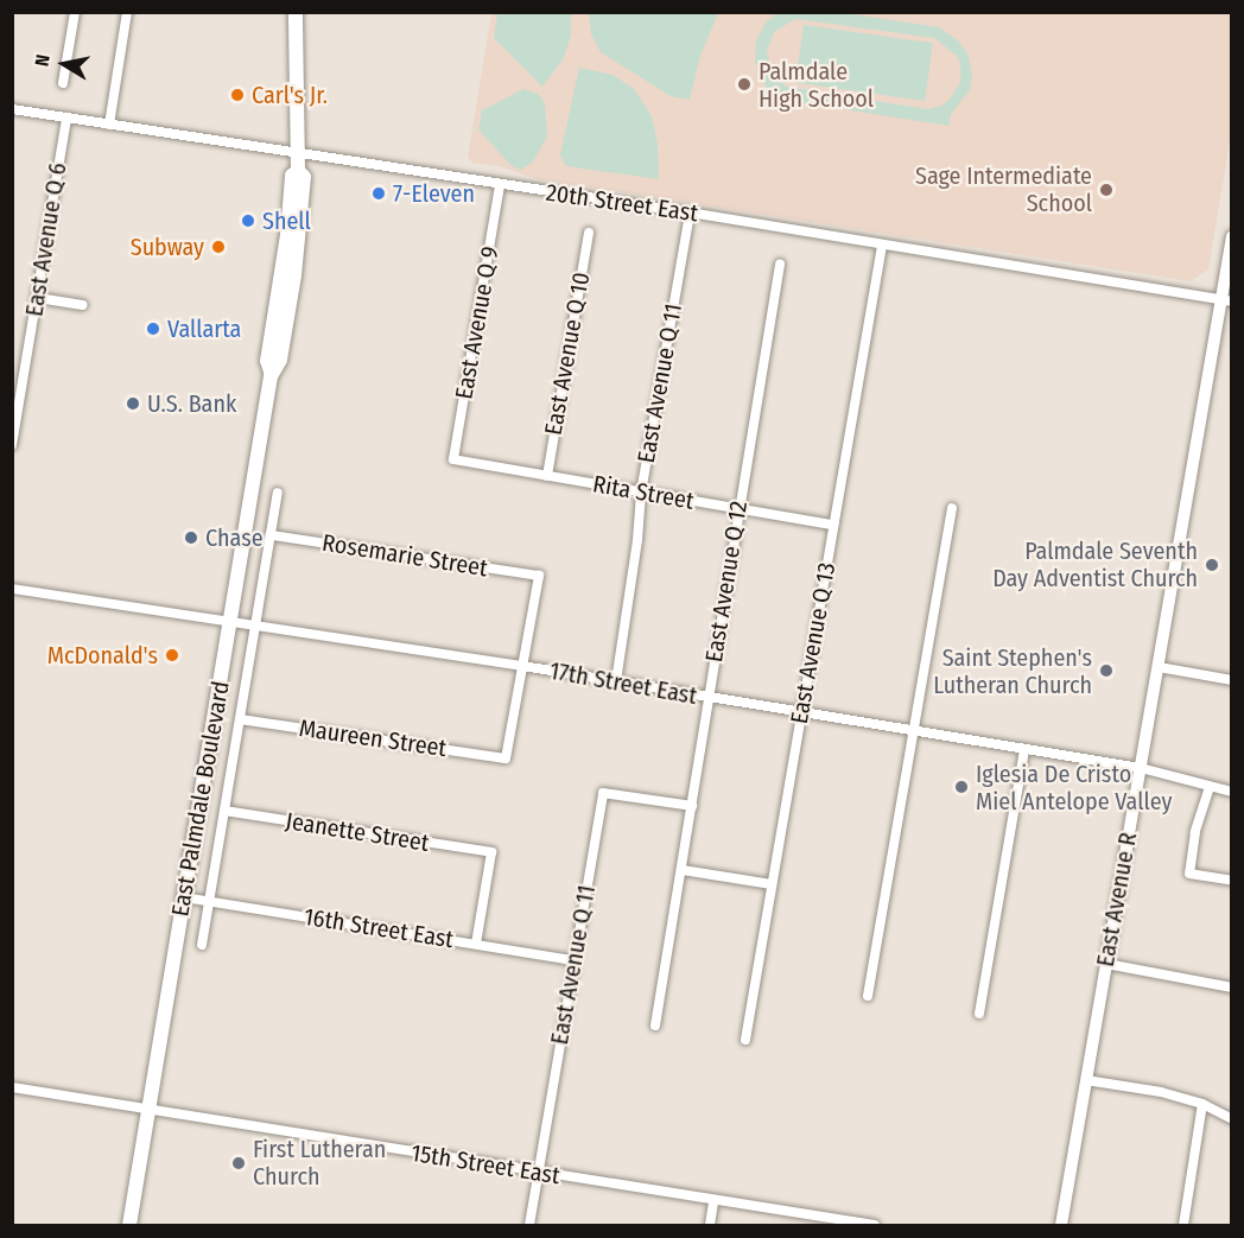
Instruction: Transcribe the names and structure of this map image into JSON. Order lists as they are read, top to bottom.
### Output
{
  "streets": {
    "highway": ["East Palmdale Boulevard"],
    "main road": ["East Avenue R"],
    "street": [
      "20th Street East",
      "East Avenue Q 6",
      "East Avenue Q 9",
      "East Avenue Q 10",
      "East Avenue Q 11",
      "Rita Street",
      "Rosemarie Street",
      "East Avenue Q 12",
      "East Avenue Q 13",
      "17th Street East",
      "Maureen Street",
      "Jeanette Street",
      "16th Street East",
      "15th Street East"
    ]
  },
  "crossings": [
    ["20th Street East", "East Avenue Q 6"],
    ["20th Street East", "East Avenue Q 9"],
    ["20th Street East", "East Avenue Q 11"],
    ["20th Street East", "East Avenue Q 13"],
    ["20th Street East", "East Palmdale Boulevard"],
    ["20th Street East", "East Avenue R"],
    ["East Avenue Q 9", "Rita Street"],
    ["East Avenue Q 10", "Rita Street"],
    ["East Avenue Q 11", "Rita Street"],
    ["East Avenue Q 11", "East Avenue Q 12"],
    ["East Avenue Q 11", "17th Street East"],
    ["East Avenue Q 11", "16th Street East"],
    ["East Avenue Q 11", "15th Street East"],
    ["Rita Street", "East Avenue Q 12"],
    ["Rita Street", "East Avenue Q 13"],
    ["Rosemarie Street", "17th Street East"],
    ["Rosemarie Street", "Maureen Street"],
    ["Rosemarie Street", "East Palmdale Boulevard"],
    ["East Avenue Q 12", "17th Street East"],
    ["East Avenue Q 13", "17th Street East"],
    ["17th Street East", "Maureen Street"],
    ["17th Street East", "East Palmdale Boulevard"],
    ["17th Street East", "East Avenue R"],
    ["Maureen Street", "East Palmdale Boulevard"],
    ["East Palmdale Boulevard", "Jeanette Street"],
    ["East Palmdale Boulevard", "16th Street East"],
    ["East Palmdale Boulevard", "15th Street East"],
    ["Jeanette Street", "16th Street East"]
  ],
  "places": [
    "Palmdale High School",
    "Carl's Jr.",
    "Sage Intermediate School",
    "7-Eleven",
    "Shell",
    "Subway",
    "Vallarta",
    "U.S. Bank",
    "Chase",
    "Palmdale Seventh Day Adventist Church",
    "McDonald's",
    "Saint Stephen's Lutheran Church",
    "Iglesia De Cristo Miel Antelope Valley",
    "First Lutheran Church"
  ],
  "north": "left"
}
